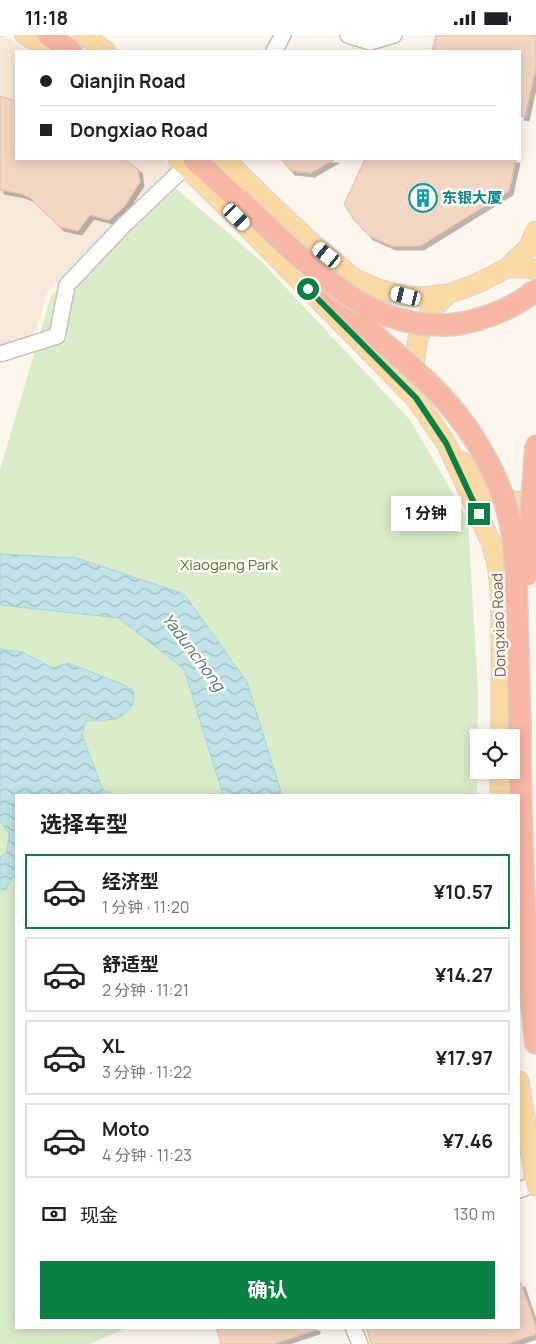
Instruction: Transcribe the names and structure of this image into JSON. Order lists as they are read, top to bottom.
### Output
{
  "streets": {
    "main road": ["Dongxiao Road"]
  },
  "water": ["Yadunchong"],
  "parks": ["Xiaogang Park"],
  "places": {
    "building": ["东银大厦"]
  },
  "page": {
    "status": "11:18",
    "banner": ["Qianjin Road", "Dongxiao Road"],
    "bubble": "1 分钟",
    "heading": "选择车型",
    "list": [
      {
        "name": "经济型",
        "note": "1 分钟 · 11:20",
        "value": "¥10.57"
      },
      {
        "name": "舒适型",
        "note": "2 分钟 · 11:21",
        "value": "¥14.27"
      },
      {
        "name": "XL",
        "note": "3 分钟 · 11:22",
        "value": "¥17.97"
      },
      {
        "name": "Moto",
        "note": "4 分钟 · 11:23",
        "value": "¥7.46"
      }
    ],
    "pay": ["现金", "130 m"],
    "buttons": "确认"
  }
}
